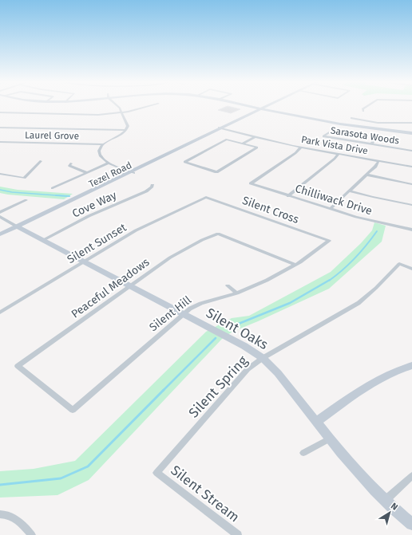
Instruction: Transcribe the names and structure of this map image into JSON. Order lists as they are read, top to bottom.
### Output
{
  "streets": {
    "main road": ["Tezel Road", "Silent Oaks"],
    "street": [
      "Laurel Grove",
      "Sarasota Woods",
      "Park Vista Drive",
      "Chilliwack Drive",
      "Cove Way",
      "Silent Cross",
      "Silent Sunset",
      "Peaceful Meadows",
      "Silent Hill",
      "Silent Spring",
      "Silent Stream"
    ]
  },
  "crossings": [
    ["Park Vista Drive", "Tezel Road"],
    ["Park Vista Drive", "Chilliwack Drive"],
    ["Tezel Road", "Silent Oaks"],
    ["Cove Way", "Silent Oaks"],
    ["Silent Cross", "Silent Sunset"],
    ["Silent Cross", "Silent Hill"],
    ["Silent Sunset", "Silent Oaks"],
    ["Peaceful Meadows", "Silent Hill"],
    ["Peaceful Meadows", "Silent Oaks"],
    ["Silent Hill", "Silent Oaks"],
    ["Silent Oaks", "Silent Spring"],
    ["Silent Spring", "Silent Stream"]
  ],
  "north": "top right"
}
